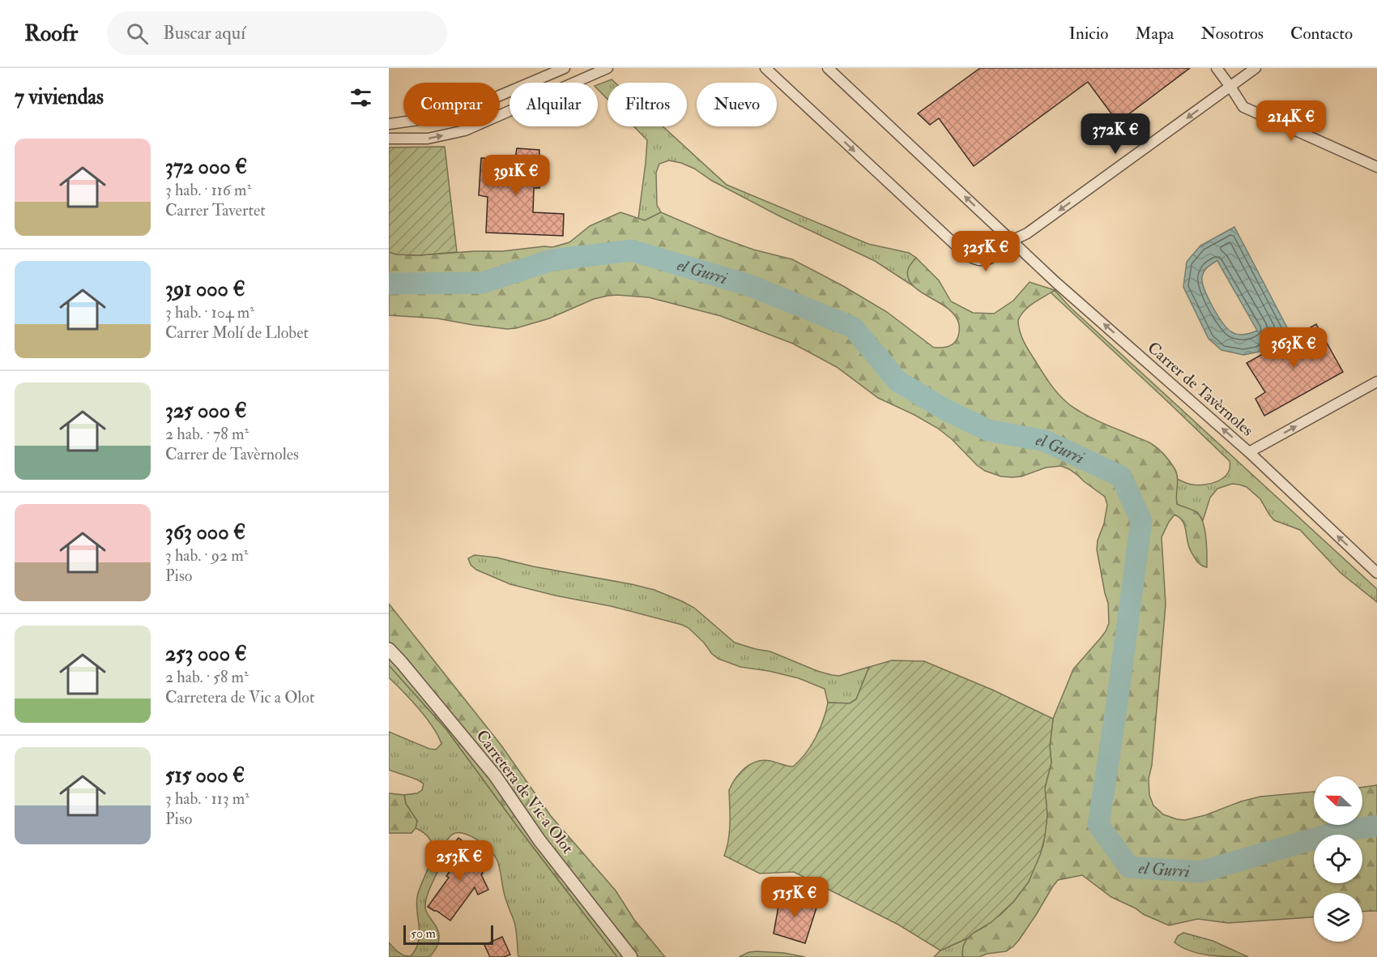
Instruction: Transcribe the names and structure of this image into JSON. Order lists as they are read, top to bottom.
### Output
{
  "streets": {
    "street": ["Carrer de Tavèrnoles", "Carretera de Vic a Olot"]
  },
  "water": ["el Gurri"],
  "scale_bar": "50 m",
  "north": "left",
  "page": {
    "header": "Roofr",
    "search": "Buscar aquí",
    "nav": [
      "Inicio",
      "Mapa",
      "Nosotros",
      "Contacto"
    ],
    "heading": "7 viviendas",
    "chip": [
      "Comprar",
      "Alquilar",
      "Filtros",
      "Nuevo"
    ],
    "price": [
      "214K €",
      "372K €",
      "391K €",
      "325K €",
      "363K €",
      "253K €",
      "515K €"
    ],
    "list": [
      {
        "name": "372 000 €",
        "note": "3 hab. · 116 m² · Carrer Tavertet"
      },
      {
        "name": "391 000 €",
        "note": "3 hab. · 104 m² · Carrer Molí de Llobet"
      },
      {
        "name": "325 000 €",
        "note": "2 hab. · 78 m² · Carrer de Tavèrnoles"
      },
      {
        "name": "363 000 €",
        "note": "3 hab. · 92 m² · Piso"
      },
      {
        "name": "253 000 €",
        "note": "2 hab. · 58 m² · Carretera de Vic a Olot"
      },
      {
        "name": "515 000 €",
        "note": "3 hab. · 113 m² · Piso"
      }
    ],
    "scale": "50 m"
  }
}
